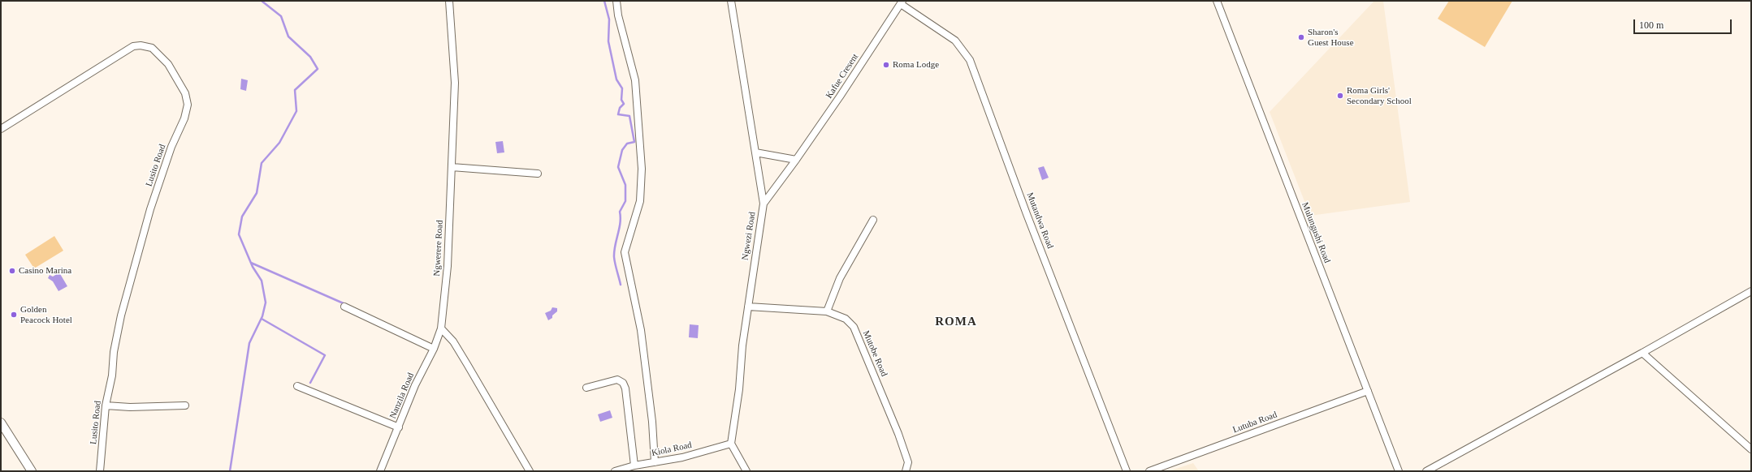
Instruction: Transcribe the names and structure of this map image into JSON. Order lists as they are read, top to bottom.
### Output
{
  "streets": {
    "street": [
      "Kafue Cresent",
      "Lusito Road",
      "Mutandwa Road",
      "Mulungushi Road",
      "Ngwezi Road",
      "Ngwerere Road",
      "Mutobe Road",
      "Nanzila Road",
      "Lutuba Road",
      "Kiola Road"
    ]
  },
  "crossings": [
    ["Kafue Cresent", "Mutandwa Road"],
    ["Kafue Cresent", "Ngwezi Road"],
    ["Mulungushi Road", "Lutuba Road"],
    ["Ngwezi Road", "Mutobe Road"],
    ["Ngwezi Road", "Kiola Road"],
    ["Ngwerere Road", "Nanzila Road"]
  ],
  "districts": ["ROMA"],
  "places": [
    "Sharon's Guest House",
    "Roma Lodge",
    "Roma Girls' Secondary School",
    "Casino Marina",
    "Golden Peacock Hotel"
  ],
  "scale_bar": "100 m"
}
